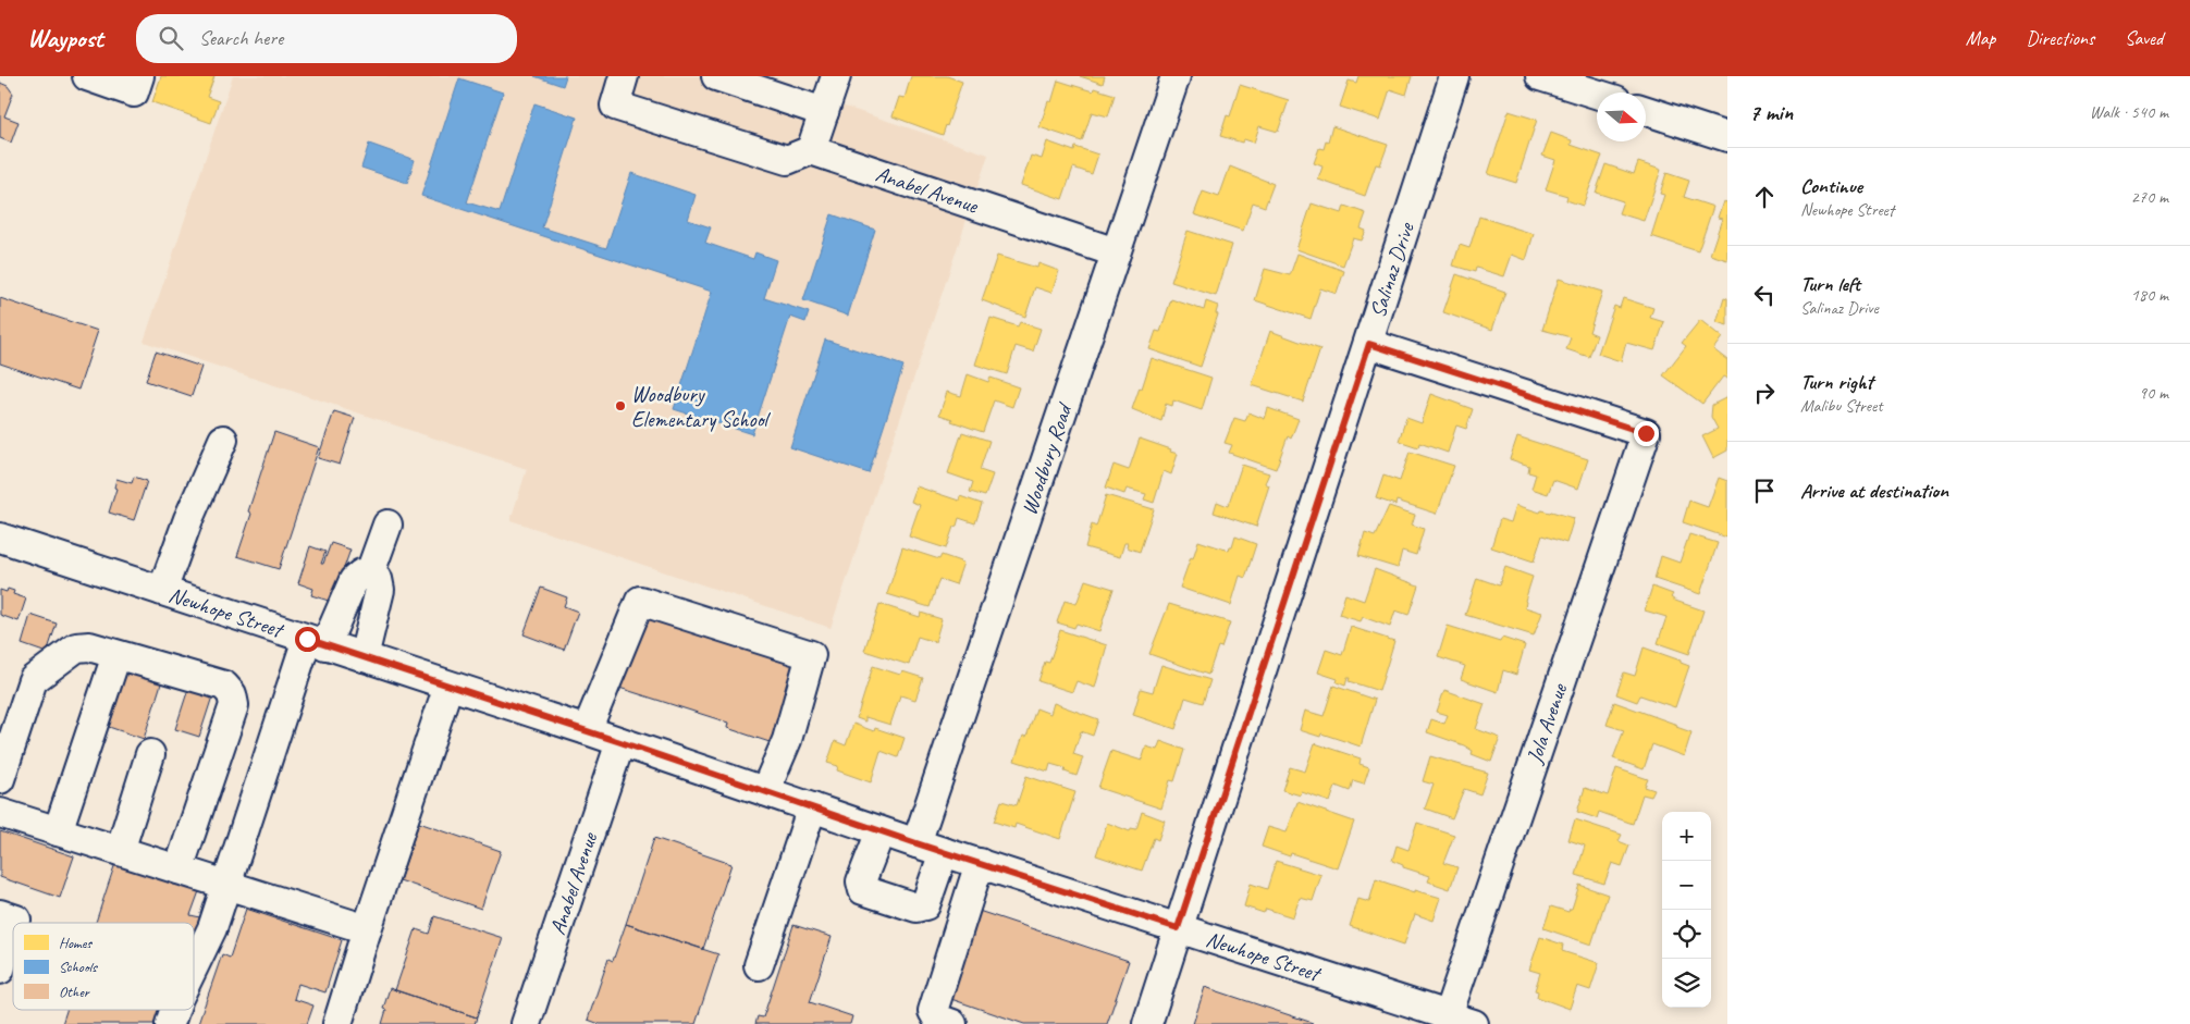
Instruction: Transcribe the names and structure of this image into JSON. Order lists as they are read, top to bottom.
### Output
{
  "streets": {
    "street": [
      "Anabel Avenue",
      "Salinaz Drive",
      "Woodbury Road",
      "Newhope Street",
      "Jola Avenue"
    ]
  },
  "crossings": [
    ["Anabel Avenue", "Woodbury Road"],
    ["Anabel Avenue", "Newhope Street"],
    ["Salinaz Drive", "Newhope Street"],
    ["Salinaz Drive", "Jola Avenue"],
    ["Woodbury Road", "Newhope Street"],
    ["Newhope Street", "Jola Avenue"]
  ],
  "places": ["Woodbury Elementary School"],
  "legend": ["Homes", "Schools", "Other"],
  "north": "right",
  "page": {
    "header": "Waypost",
    "search": "Search here",
    "nav": ["Map", "Directions", "Saved"],
    "heading": ["7 min", "Walk · 540 m"],
    "list": [
      ["Continue", "Newhope Street", "270 m"],
      ["Turn left", "Salinaz Drive", "180 m"],
      ["Turn right", "Malibu Street", "90 m"],
      "Arrive at destination"
    ],
    "map_buttons": ["+", "−"]
  }
}
